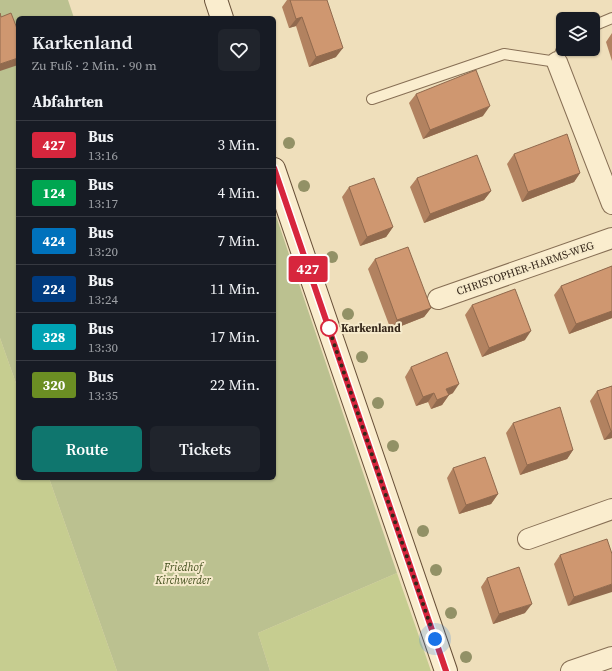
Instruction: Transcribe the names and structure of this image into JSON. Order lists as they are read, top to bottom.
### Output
{
  "streets": {
    "street": ["CHRISTOPHER-HARMS-WEG"]
  },
  "parks": ["Friedhof Kirchwerder"],
  "places": ["Karkenland"],
  "lines": ["bus line 427"],
  "page": {
    "on_map": "427",
    "heading": [
      ["Karkenland", "Zu Fuß · 2 Min. · 90 m"],
      "Abfahrten"
    ],
    "list": [
      {
        "mark": "427",
        "name": "Bus",
        "note": "13:16",
        "value": "3 Min."
      },
      {
        "mark": "124",
        "name": "Bus",
        "note": "13:17",
        "value": "4 Min."
      },
      {
        "mark": "424",
        "name": "Bus",
        "note": "13:20",
        "value": "7 Min."
      },
      {
        "mark": "224",
        "name": "Bus",
        "note": "13:24",
        "value": "11 Min."
      },
      {
        "mark": "328",
        "name": "Bus",
        "note": "13:30",
        "value": "17 Min."
      },
      {
        "mark": "320",
        "name": "Bus",
        "note": "13:35",
        "value": "22 Min."
      }
    ],
    "buttons": ["Route", "Tickets"]
  }
}
